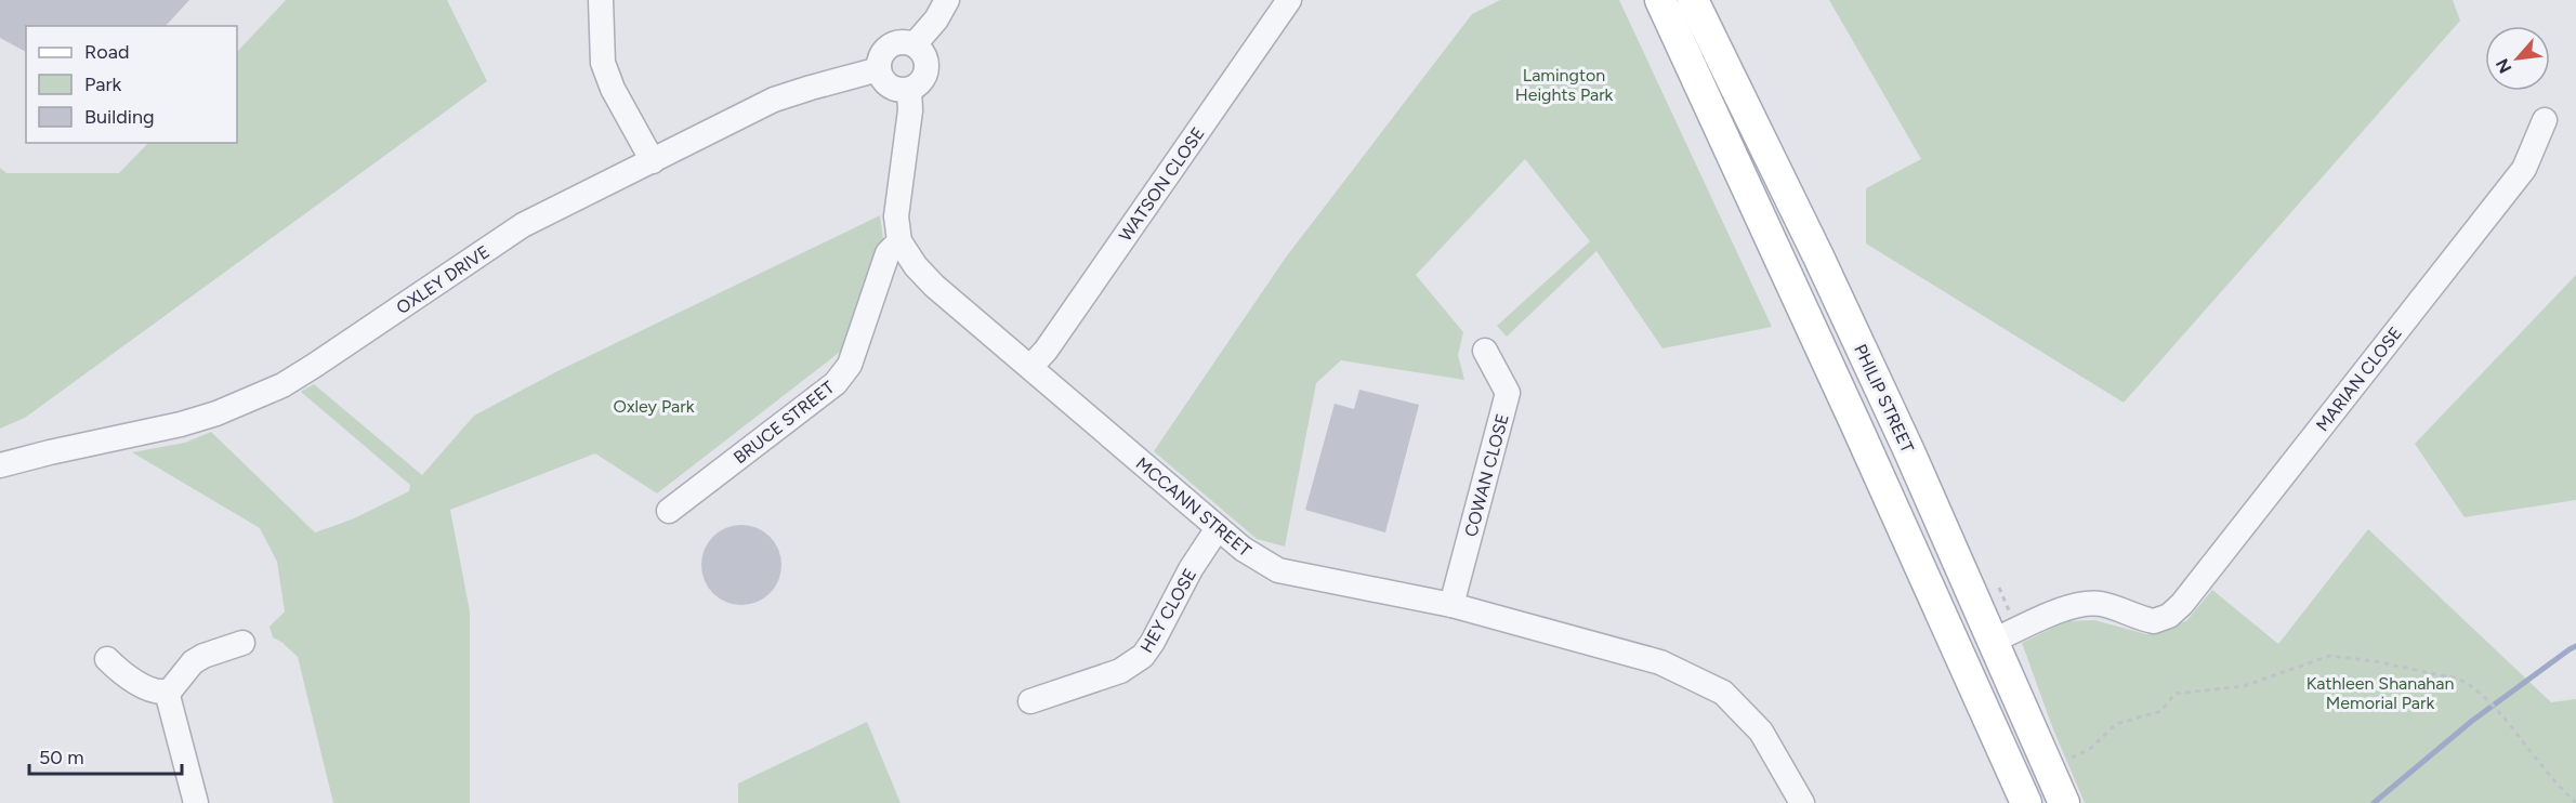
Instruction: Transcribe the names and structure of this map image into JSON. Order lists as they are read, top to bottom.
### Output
{
  "streets": {
    "main road": ["PHILIP STREET"],
    "street": [
      "WATSON CLOSE",
      "OXLEY DRIVE",
      "MARIAN CLOSE",
      "BRUCE STREET",
      "COWAN CLOSE",
      "MCCANN STREET",
      "HEY CLOSE"
    ]
  },
  "crossings": [
    ["WATSON CLOSE", "MCCANN STREET"],
    ["OXLEY DRIVE", "MCCANN STREET"],
    ["MARIAN CLOSE", "PHILIP STREET"],
    ["BRUCE STREET", "MCCANN STREET"],
    ["COWAN CLOSE", "MCCANN STREET"],
    ["MCCANN STREET", "HEY CLOSE"]
  ],
  "parks": ["Lamington Heights Park", "Oxley Park", "Kathleen Shanahan Memorial Park"],
  "legend": ["Road", "Park", "Building"],
  "scale_bar": "50 m",
  "north": "bottom left"
}
